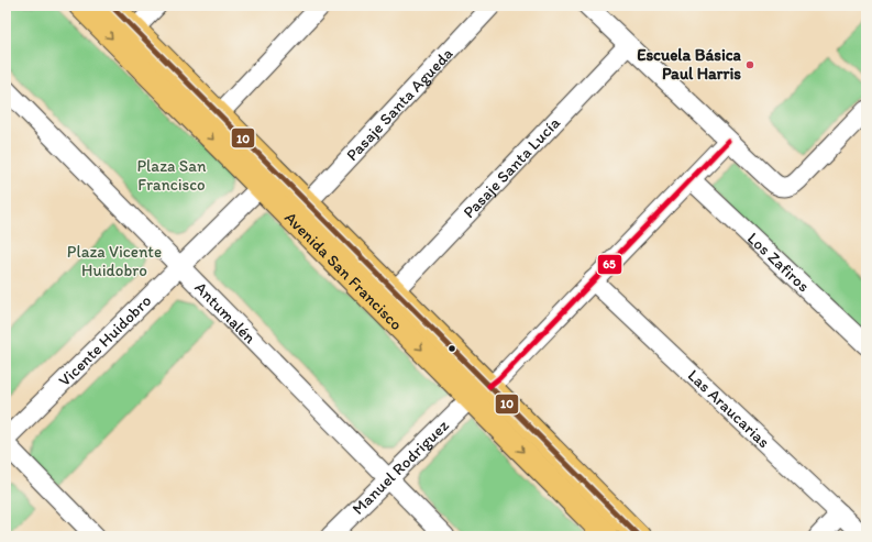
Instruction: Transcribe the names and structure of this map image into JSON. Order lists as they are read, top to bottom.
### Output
{
  "streets": {
    "main road": ["Avenida San Francisco"],
    "street": [
      "Pasaje Santa Agueda",
      "Pasaje Santa Lucía",
      "Los Zafiros",
      "Antumalén",
      "Vicente Huidobro",
      "Las Araucarias",
      "Manuel Rodriguez"
    ]
  },
  "crossings": [
    ["Pasaje Santa Agueda", "Avenida San Francisco"],
    ["Pasaje Santa Lucía", "Avenida San Francisco"],
    ["Avenida San Francisco", "Vicente Huidobro"],
    ["Avenida San Francisco", "Manuel Rodriguez"],
    ["Antumalén", "Vicente Huidobro"],
    ["Antumalén", "Manuel Rodriguez"]
  ],
  "parks": ["Plaza San Francisco", "Plaza Vicente Huidobro"],
  "places": ["Escuela Básica Paul Harris"],
  "lines": ["transit line 10", "transit line 65"]
}
